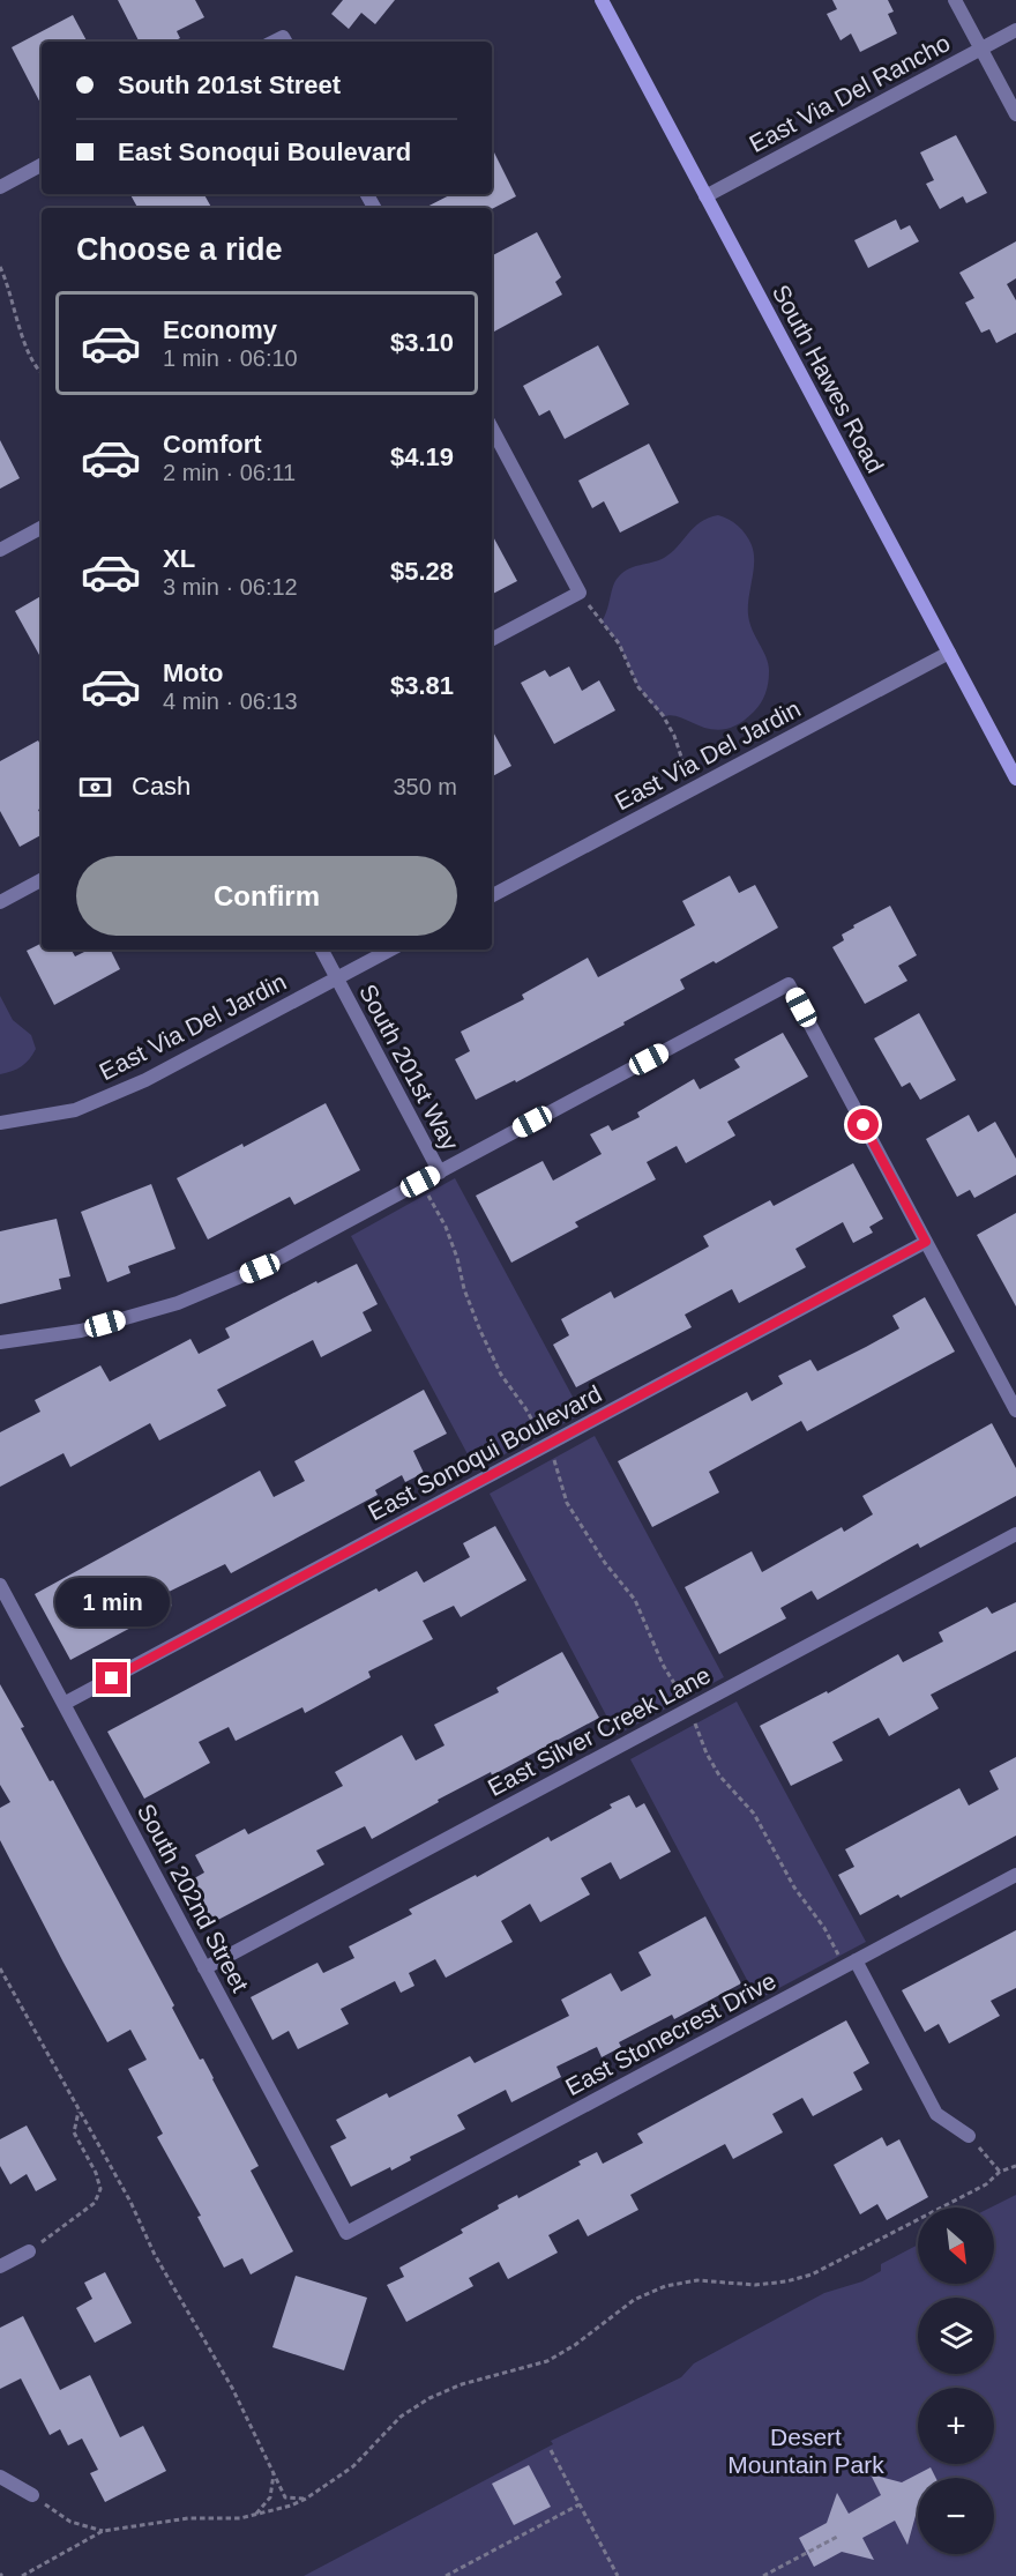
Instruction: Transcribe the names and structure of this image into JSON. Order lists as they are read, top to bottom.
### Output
{
  "streets": {
    "main road": ["South Hawes Road"],
    "street": [
      "East Via Del Rancho",
      "East Via Del Jardin",
      "South 201st Way",
      "East Sonoqui Boulevard",
      "East Silver Creek Lane",
      "South 202nd Street",
      "East Stonecrest Drive"
    ]
  },
  "crossings": [
    ["East Via Del Rancho", "South Hawes Road"],
    ["South Hawes Road", "East Via Del Jardin"],
    ["East Via Del Jardin", "South 201st Way"],
    ["East Sonoqui Boulevard", "South 202nd Street"],
    ["East Silver Creek Lane", "South 202nd Street"],
    ["South 202nd Street", "East Stonecrest Drive"]
  ],
  "parks": ["Desert Mountain Park"],
  "north": "bottom right",
  "page": {
    "banner": ["South 201st Street", "East Sonoqui Boulevard"],
    "heading": "Choose a ride",
    "list": [
      {
        "name": "Economy",
        "note": "1 min · 06:10",
        "value": "$3.10"
      },
      {
        "name": "Comfort",
        "note": "2 min · 06:11",
        "value": "$4.19"
      },
      {
        "name": "XL",
        "note": "3 min · 06:12",
        "value": "$5.28"
      },
      {
        "name": "Moto",
        "note": "4 min · 06:13",
        "value": "$3.81"
      }
    ],
    "pay": ["Cash", "350 m"],
    "buttons": "Confirm",
    "bubble": "1 min",
    "map_buttons": ["+", "−"]
  }
}
